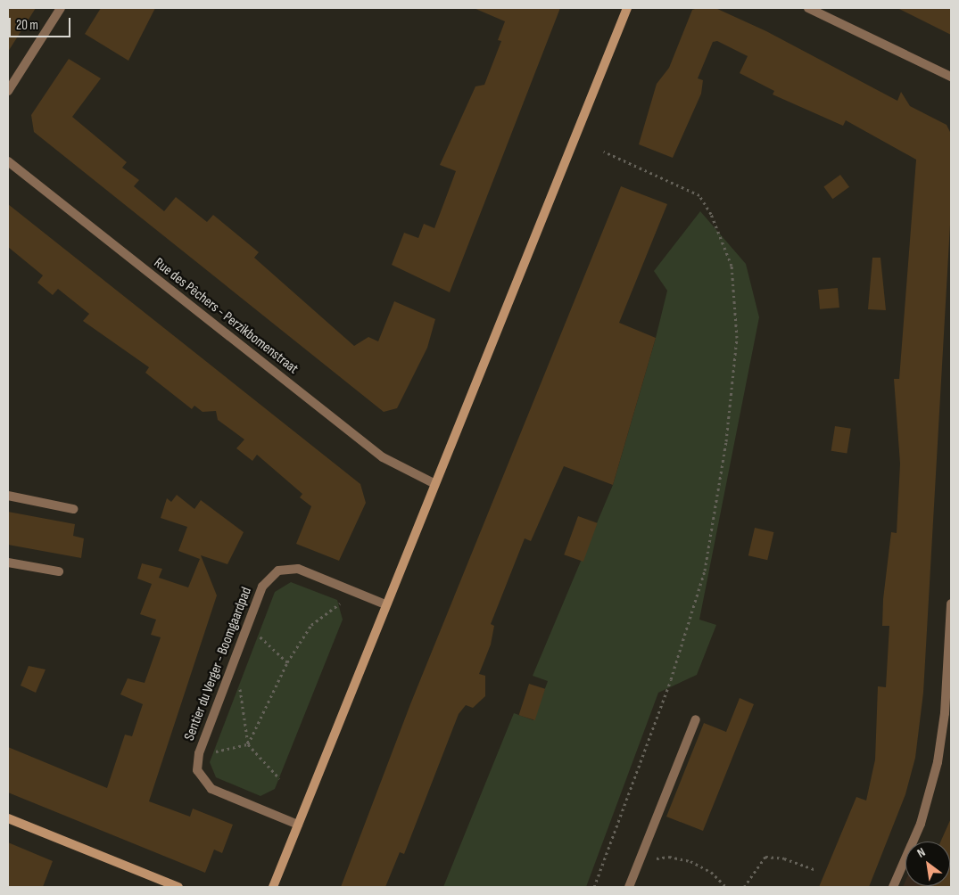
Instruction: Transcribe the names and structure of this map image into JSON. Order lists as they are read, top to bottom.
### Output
{
  "streets": {
    "street": ["Rue des Pêchers - Perzikbomenstraat", "Sentier du Verger - Boomgaardpad"]
  },
  "scale_bar": "20 m",
  "north": "top left"
}
